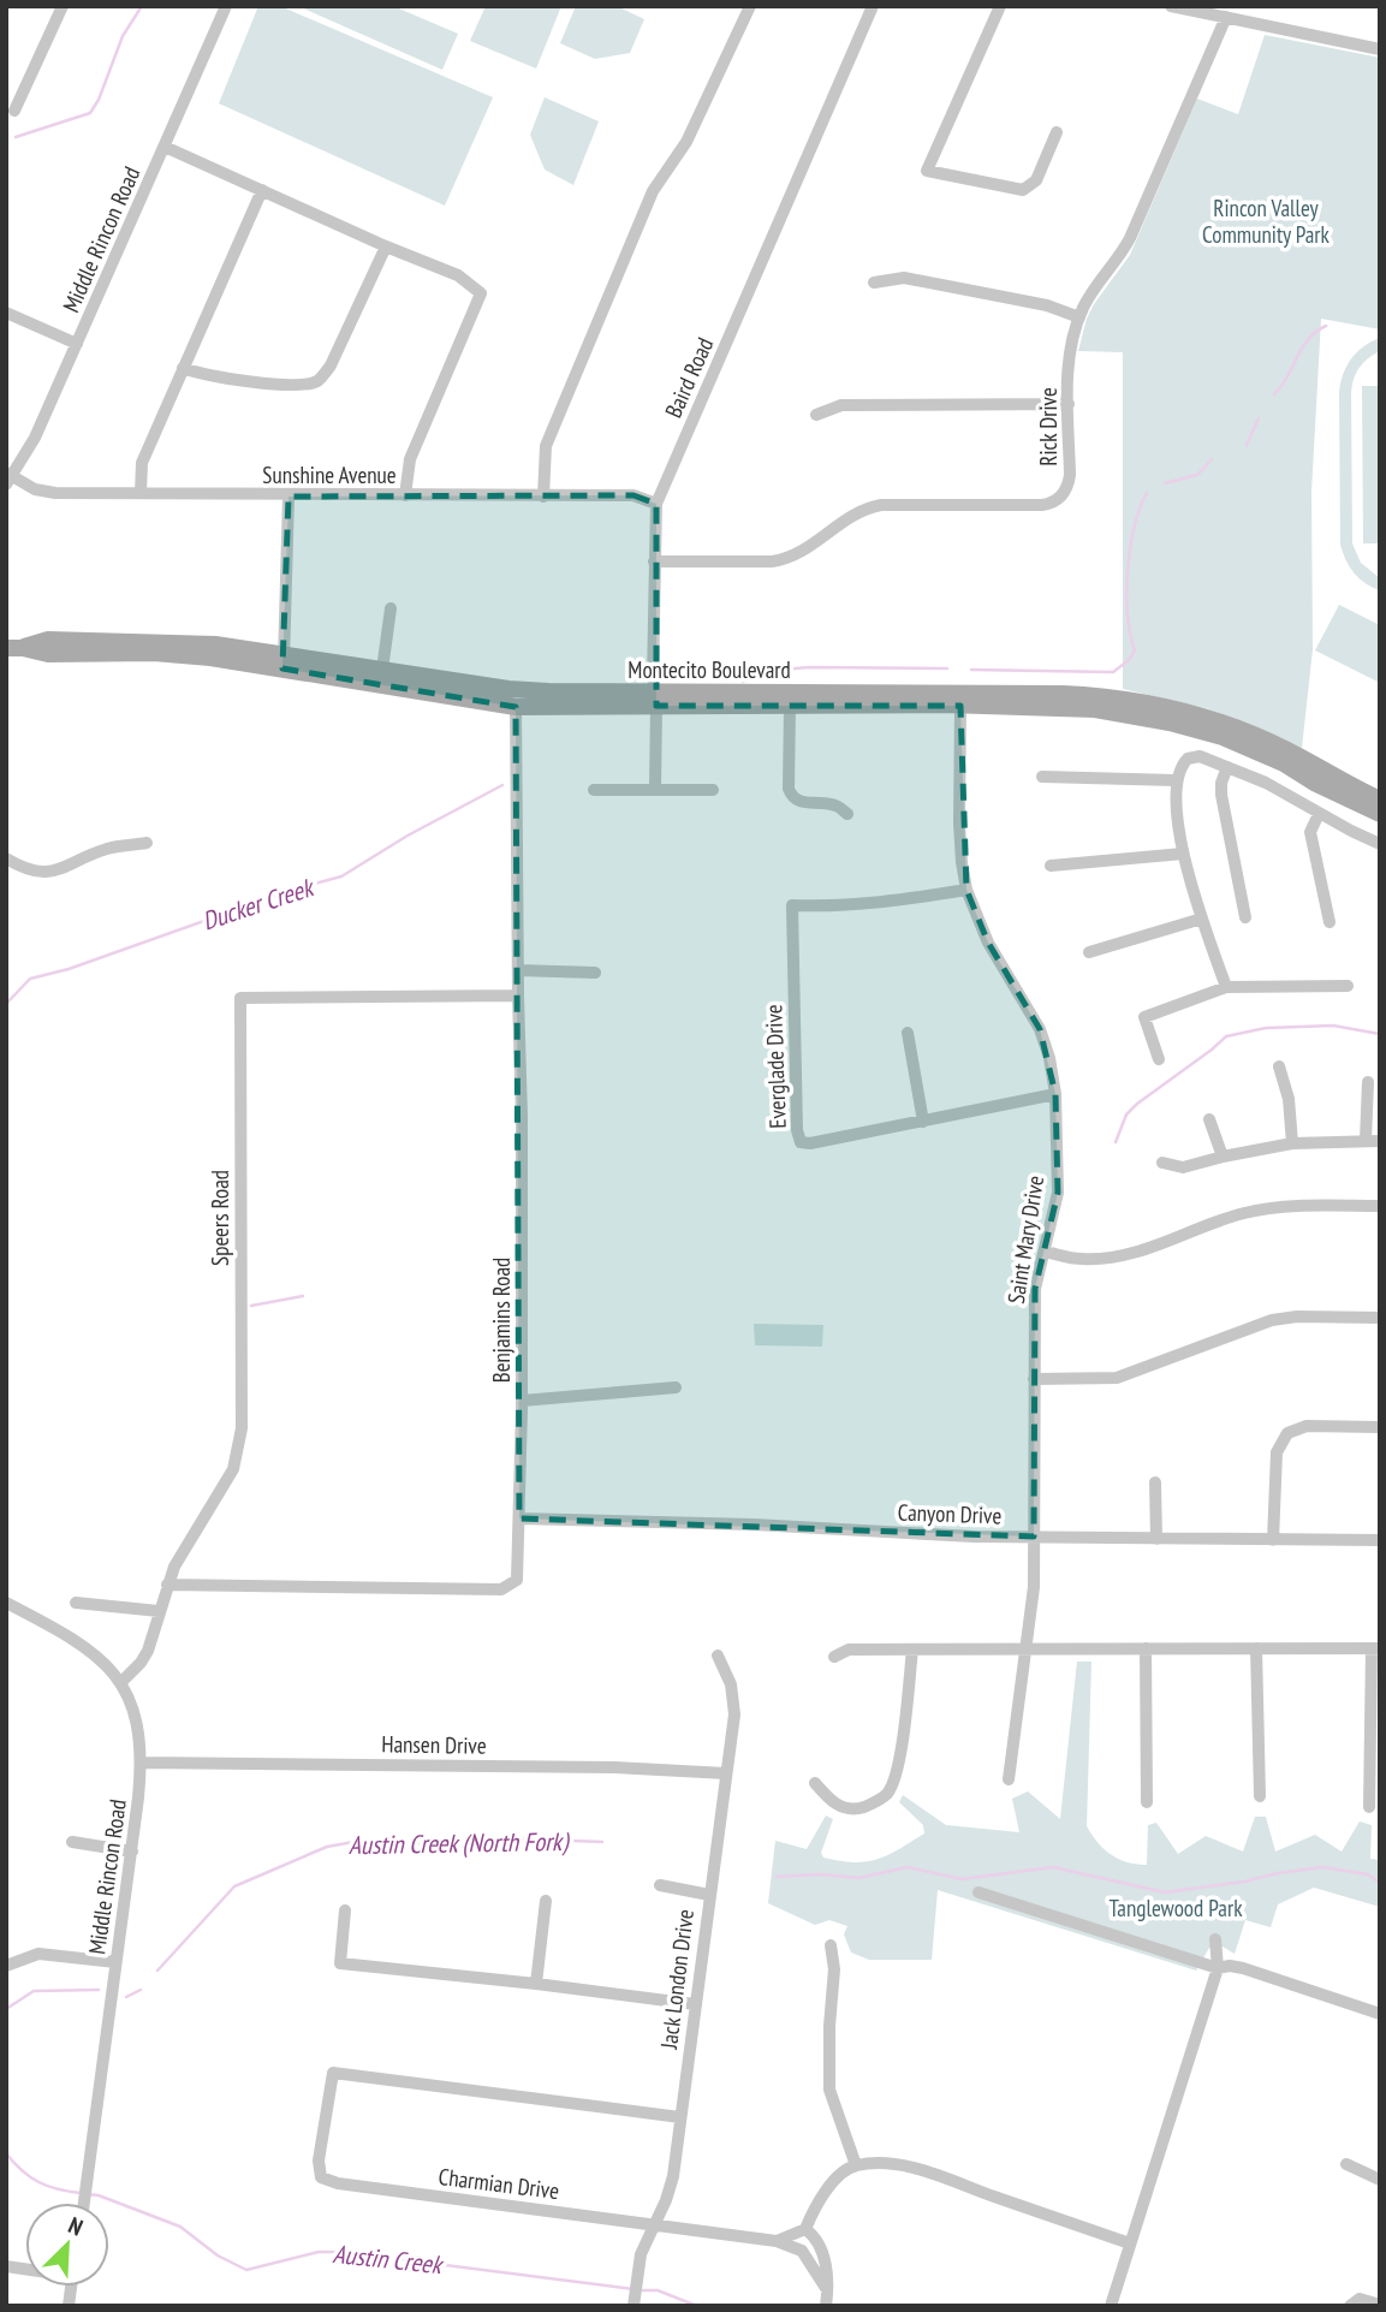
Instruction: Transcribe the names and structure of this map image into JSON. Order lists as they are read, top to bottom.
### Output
{
  "streets": {
    "main road": ["Montecito Boulevard"],
    "street": [
      "Middle Rincon Road",
      "Baird Road",
      "Rick Drive",
      "Sunshine Avenue",
      "Everglade Drive",
      "Speers Road",
      "Saint Mary Drive",
      "Benjamins Road",
      "Canyon Drive",
      "Hansen Drive",
      "Jack London Drive",
      "Charmian Drive"
    ]
  },
  "crossings": [
    ["Middle Rincon Road", "Sunshine Avenue"],
    ["Middle Rincon Road", "Speers Road"],
    ["Middle Rincon Road", "Hansen Drive"],
    ["Baird Road", "Rick Drive"],
    ["Baird Road", "Sunshine Avenue"],
    ["Baird Road", "Montecito Boulevard"],
    ["Montecito Boulevard", "Saint Mary Drive"],
    ["Montecito Boulevard", "Benjamins Road"],
    ["Everglade Drive", "Saint Mary Drive"],
    ["Speers Road", "Benjamins Road"],
    ["Saint Mary Drive", "Canyon Drive"],
    ["Benjamins Road", "Canyon Drive"],
    ["Hansen Drive", "Jack London Drive"],
    ["Jack London Drive", "Charmian Drive"]
  ],
  "water": ["Ducker Creek", "Austin Creek (North Fork)", "Austin Creek"],
  "parks": ["Rincon Valley Community Park", "Tanglewood Park"],
  "north": "top right"
}
